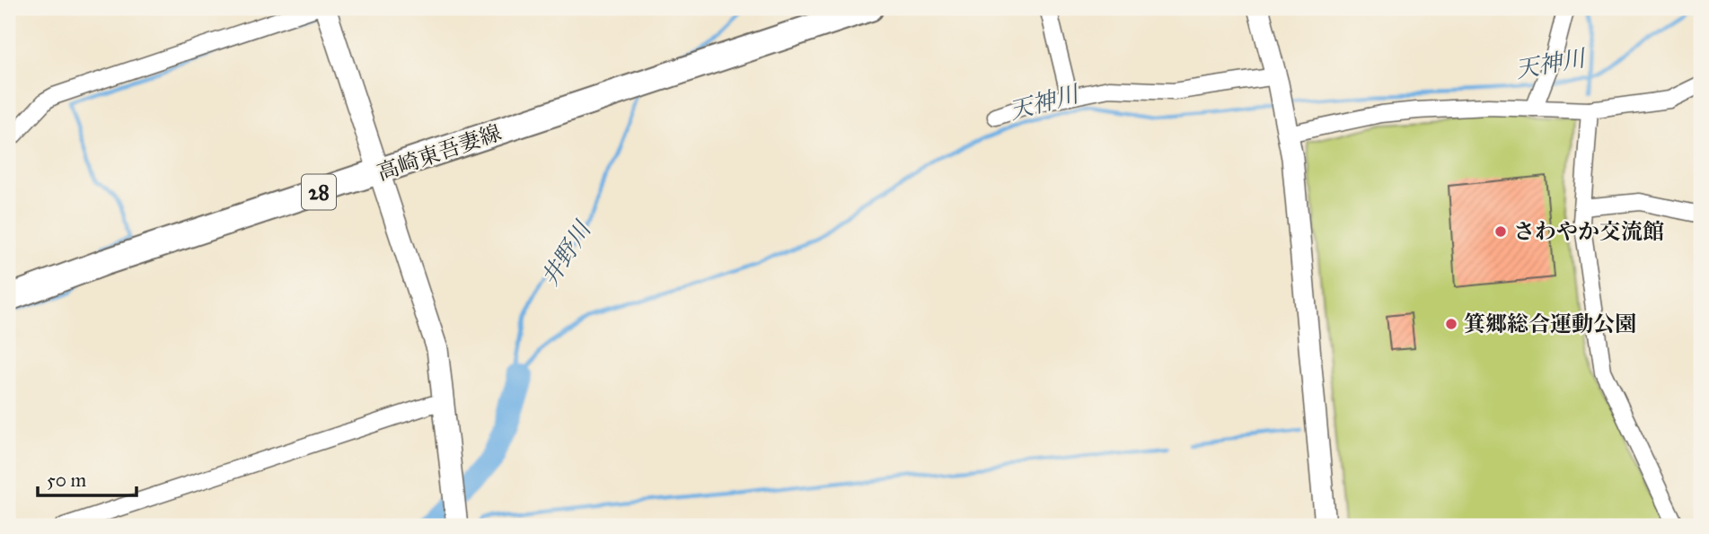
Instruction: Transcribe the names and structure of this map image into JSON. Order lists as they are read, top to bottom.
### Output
{
  "streets": {
    "main road": ["高崎東吾妻線", "28"]
  },
  "water": ["天神川", "井野川"],
  "places": ["さわやか交流館", "箕郷総合運動公園"],
  "scale_bar": "50 m"
}
